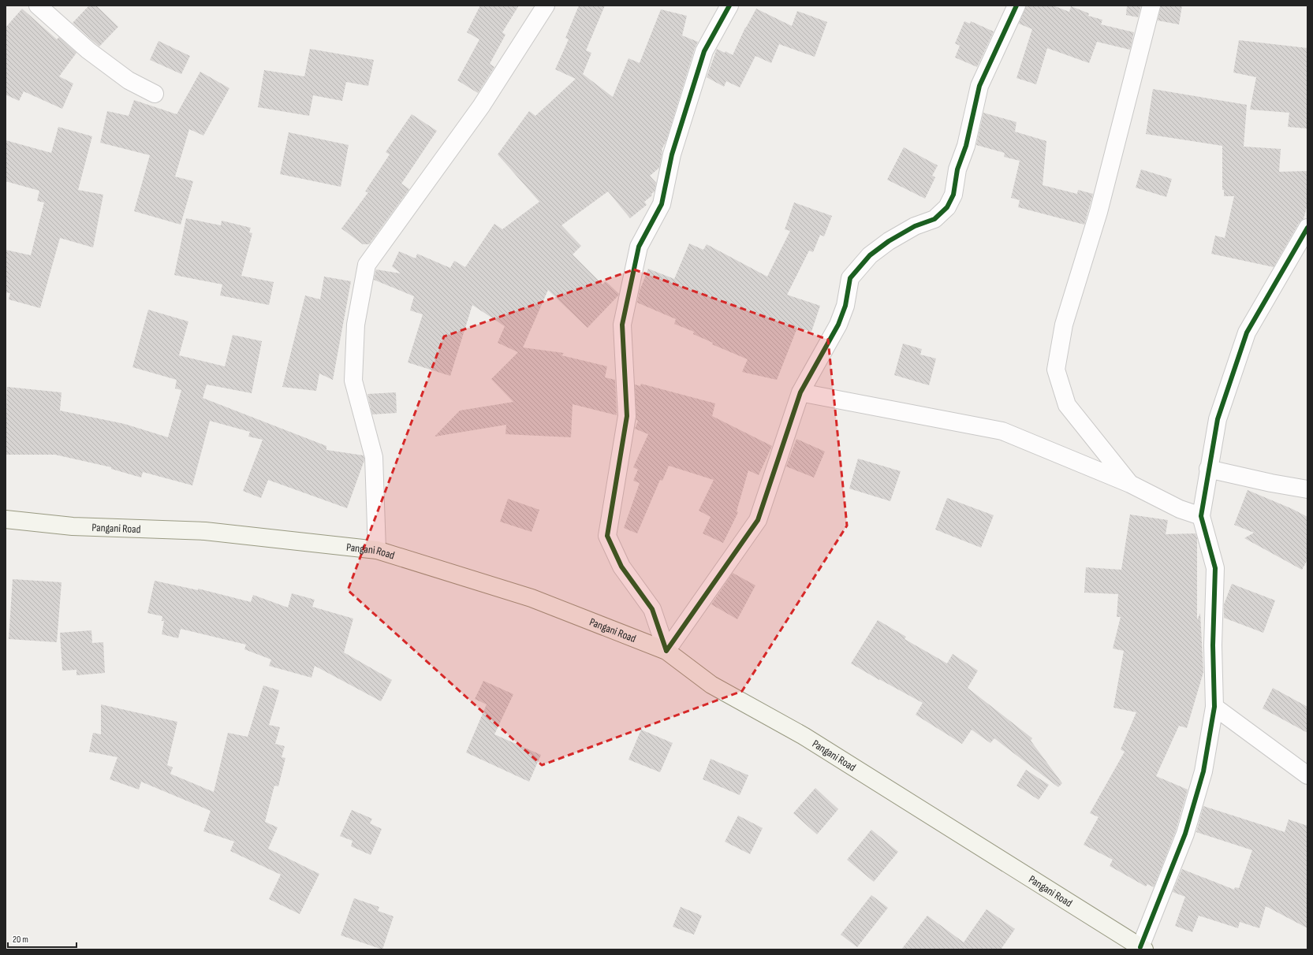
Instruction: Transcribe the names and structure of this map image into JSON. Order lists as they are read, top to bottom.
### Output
{
  "streets": {
    "main road": ["Pangani Road"]
  },
  "scale_bar": "20 m"
}
